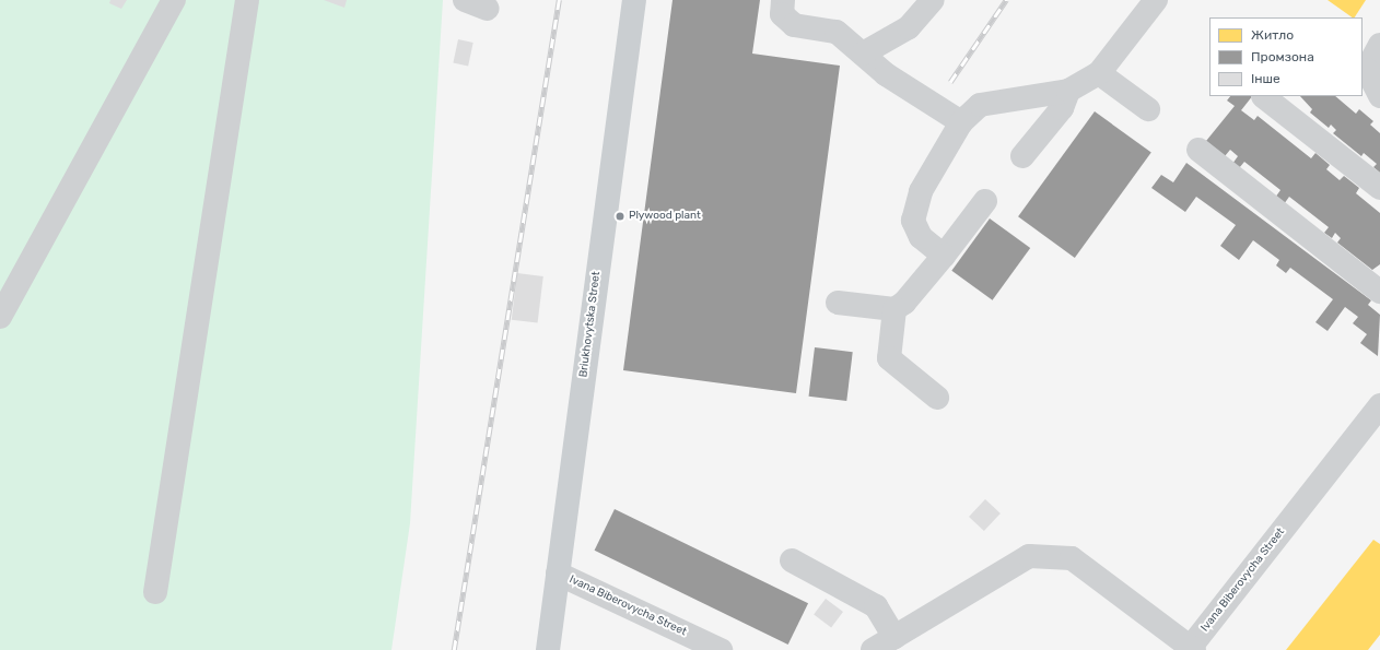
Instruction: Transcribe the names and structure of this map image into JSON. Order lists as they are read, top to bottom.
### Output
{
  "streets": {
    "main road": ["Briukhovytska Street"],
    "street": ["Ivana Biberovycha Street"]
  },
  "crossings": [
    ["Briukhovytska Street", "Ivana Biberovycha Street"]
  ],
  "places": ["Plywood plant"],
  "legend": ["Житло", "Промзона", "Інше"]
}
